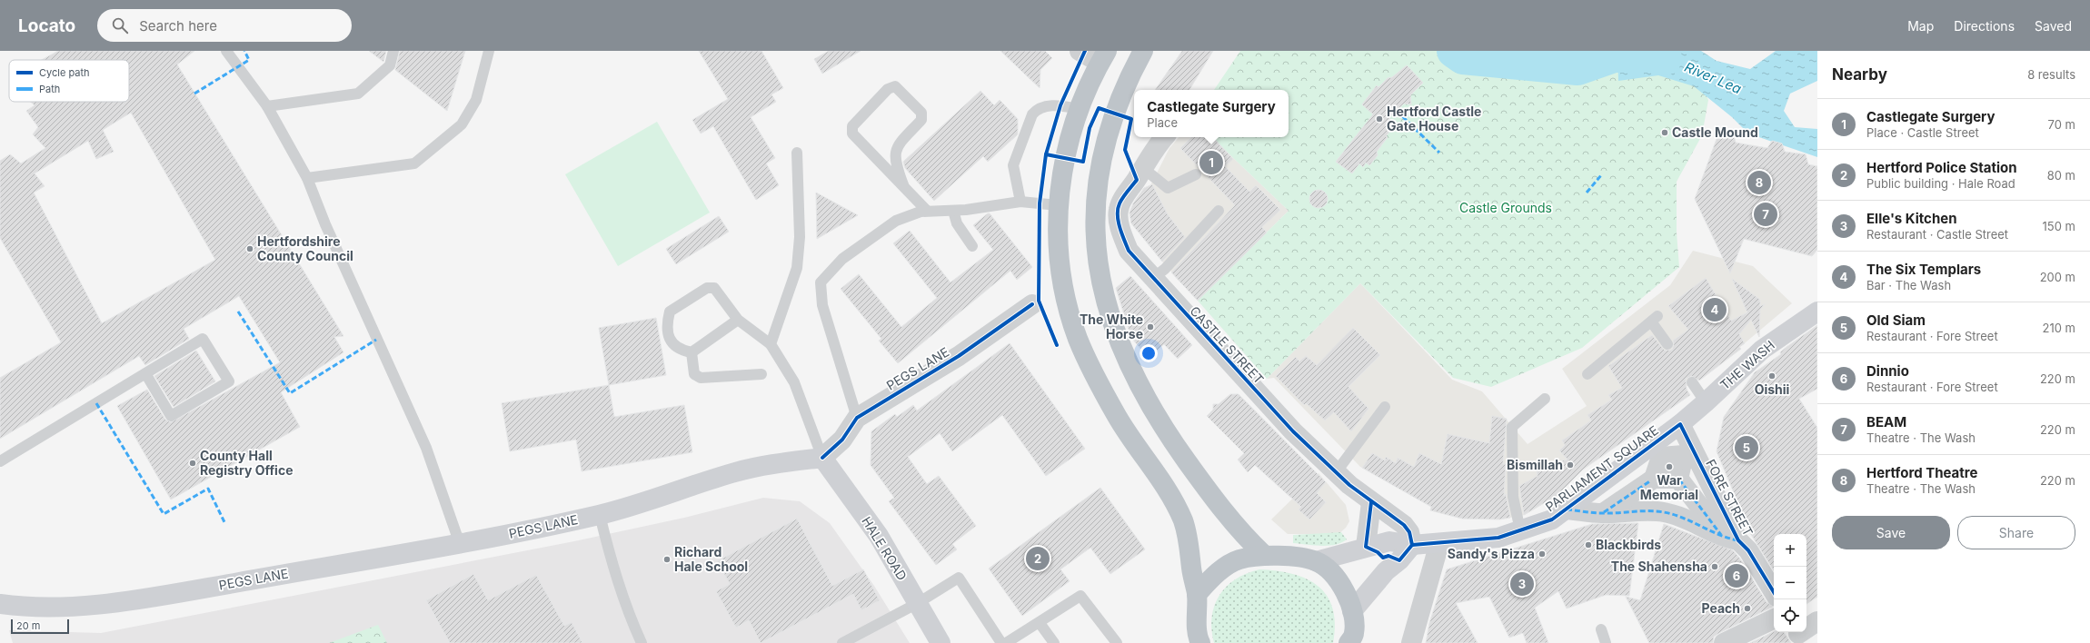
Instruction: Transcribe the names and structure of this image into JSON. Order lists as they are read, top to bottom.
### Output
{
  "streets": {
    "main road": [
      "THE WASH",
      "PEGS LANE",
      "PARLIAMENT SQUARE",
      "HALE ROAD"
    ],
    "street": ["CASTLE STREET", "FORE STREET"]
  },
  "crossings": [
    ["THE WASH", "PARLIAMENT SQUARE"],
    ["THE WASH", "FORE STREET"],
    ["PEGS LANE", "HALE ROAD"],
    ["PARLIAMENT SQUARE", "FORE STREET"]
  ],
  "water": ["River Lea"],
  "parks": ["Castle Grounds"],
  "places": [
    "Hertford Castle Gate House",
    "Castle Mound",
    "Hertfordshire County Council",
    "The White Horse",
    "Oishii",
    "County Hall Registry Office",
    "Bismillah",
    "War Memorial",
    "Blackbirds",
    "Sandy's Pizza",
    "Richard Hale School",
    "The Shahensha",
    "Peach"
  ],
  "legend": ["Cycle path", "Path"],
  "scale_bar": "20 m",
  "page": {
    "header": "Locato",
    "search": "Search here",
    "nav": ["Map", "Directions", "Saved"],
    "heading": ["Nearby", "8 results"],
    "popup": ["Castlegate Surgery", "Place"],
    "list": [
      {
        "mark": "1",
        "name": "Castlegate Surgery",
        "note": "Place · Castle Street",
        "value": "70 m"
      },
      {
        "mark": "2",
        "name": "Hertford Police Station",
        "note": "Public building · Hale Road",
        "value": "80 m"
      },
      {
        "mark": "3",
        "name": "Elle's Kitchen",
        "note": "Restaurant · Castle Street",
        "value": "150 m"
      },
      {
        "mark": "4",
        "name": "The Six Templars",
        "note": "Bar · The Wash",
        "value": "200 m"
      },
      {
        "mark": "5",
        "name": "Old Siam",
        "note": "Restaurant · Fore Street",
        "value": "210 m"
      },
      {
        "mark": "6",
        "name": "Dinnio",
        "note": "Restaurant · Fore Street",
        "value": "220 m"
      },
      {
        "mark": "7",
        "name": "BEAM",
        "note": "Theatre · The Wash",
        "value": "220 m"
      },
      {
        "mark": "8",
        "name": "Hertford Theatre",
        "note": "Theatre · The Wash",
        "value": "220 m"
      }
    ],
    "pins": [
      "1",
      "8",
      "7",
      "4",
      "5",
      "2",
      "6",
      "3"
    ],
    "buttons": ["Save", "Share"],
    "map_buttons": ["+", "−"],
    "scale": "20 m"
  }
}
